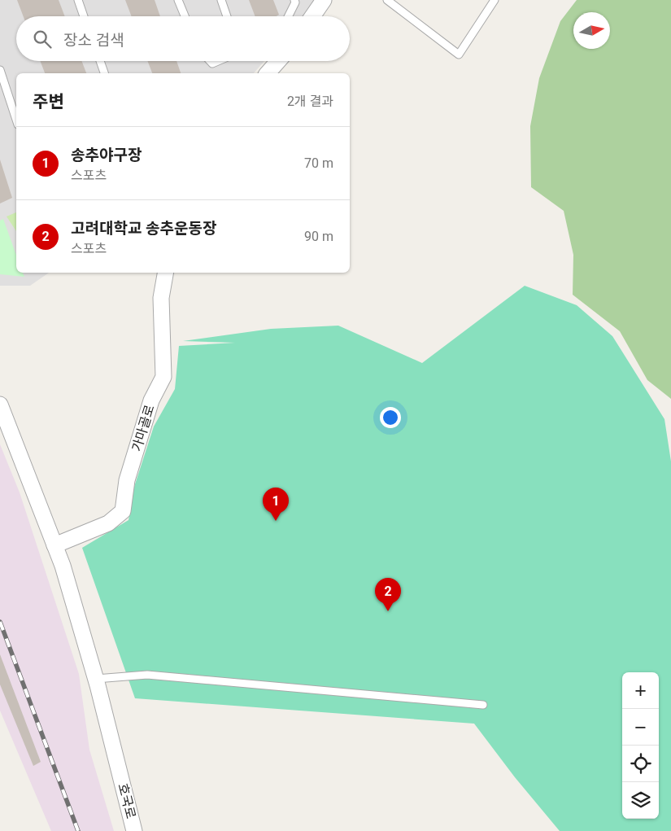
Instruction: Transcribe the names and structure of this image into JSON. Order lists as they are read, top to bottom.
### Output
{
  "streets": {
    "street": ["가마골로", "호국로"]
  },
  "north": "right",
  "page": {
    "search": "장소 검색",
    "heading": ["주변", "2개 결과"],
    "list": [
      {
        "mark": "1",
        "name": "송추야구장",
        "note": "스포츠",
        "value": "70 m"
      },
      {
        "mark": "2",
        "name": "고려대학교 송추운동장",
        "note": "스포츠",
        "value": "90 m"
      }
    ],
    "pins": ["1", "2"],
    "map_buttons": ["+", "−"]
  }
}
